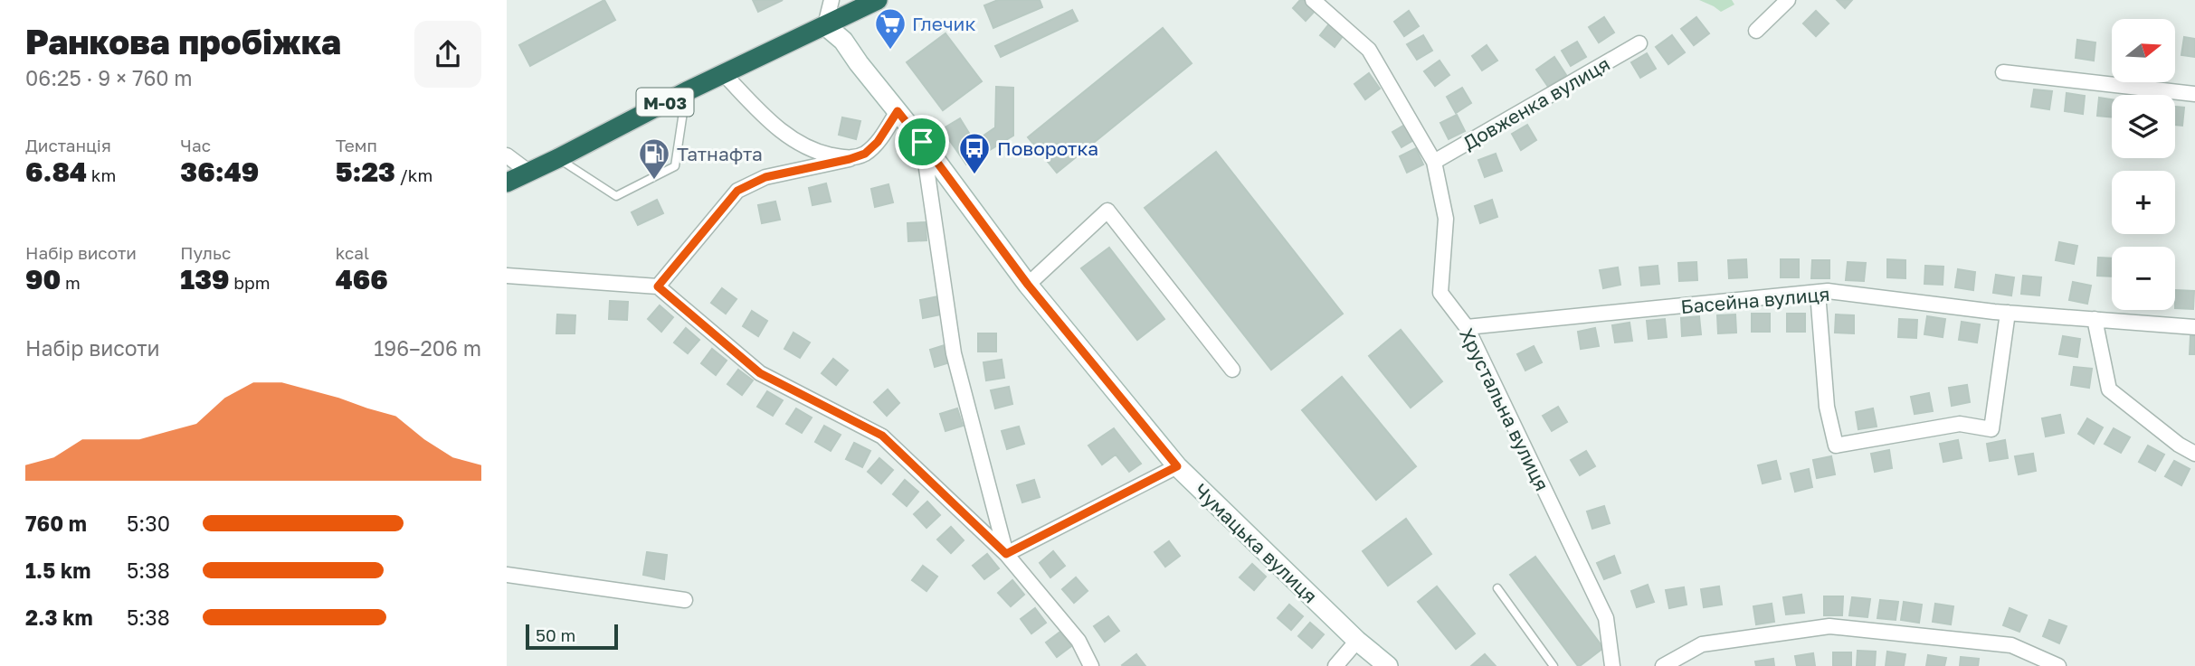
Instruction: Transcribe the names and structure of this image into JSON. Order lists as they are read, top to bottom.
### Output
{
  "streets": {
    "highway": ["М-03"],
    "street": [
      "Довженка вулиця",
      "Басейна вулиця",
      "Хрустальна вулиця",
      "Чумацька вулиця"
    ]
  },
  "crossings": [
    ["М-03", "Чумацька вулиця"],
    ["Довженка вулиця", "Хрустальна вулиця"],
    ["Басейна вулиця", "Хрустальна вулиця"]
  ],
  "places": {
    "supermarket": ["Глечик"],
    "bus stop": ["Поворотка"],
    "fuel station": ["Татнафта"]
  },
  "scale_bar": "50 m",
  "north": "right",
  "page": {
    "heading": ["Ранкова пробіжка", "06:25 · 9 × 760 m"],
    "map_buttons": ["+", "−"],
    "stats": [
      ["Дистанція", "6.84 km"],
      ["Час", "36:49"],
      ["Темп", "5:23 /km"],
      ["Набір висоти", "90 m"],
      ["Пульс", "139 bpm"],
      ["kcal", "466"]
    ],
    "chart": ["Набір висоти", "196–206 m"],
    "list": [
      {
        "name": "760 m",
        "note": "5:30"
      },
      {
        "name": "1.5 km",
        "note": "5:38"
      },
      {
        "name": "2.3 km",
        "note": "5:38"
      }
    ],
    "scale": "50 m"
  }
}
